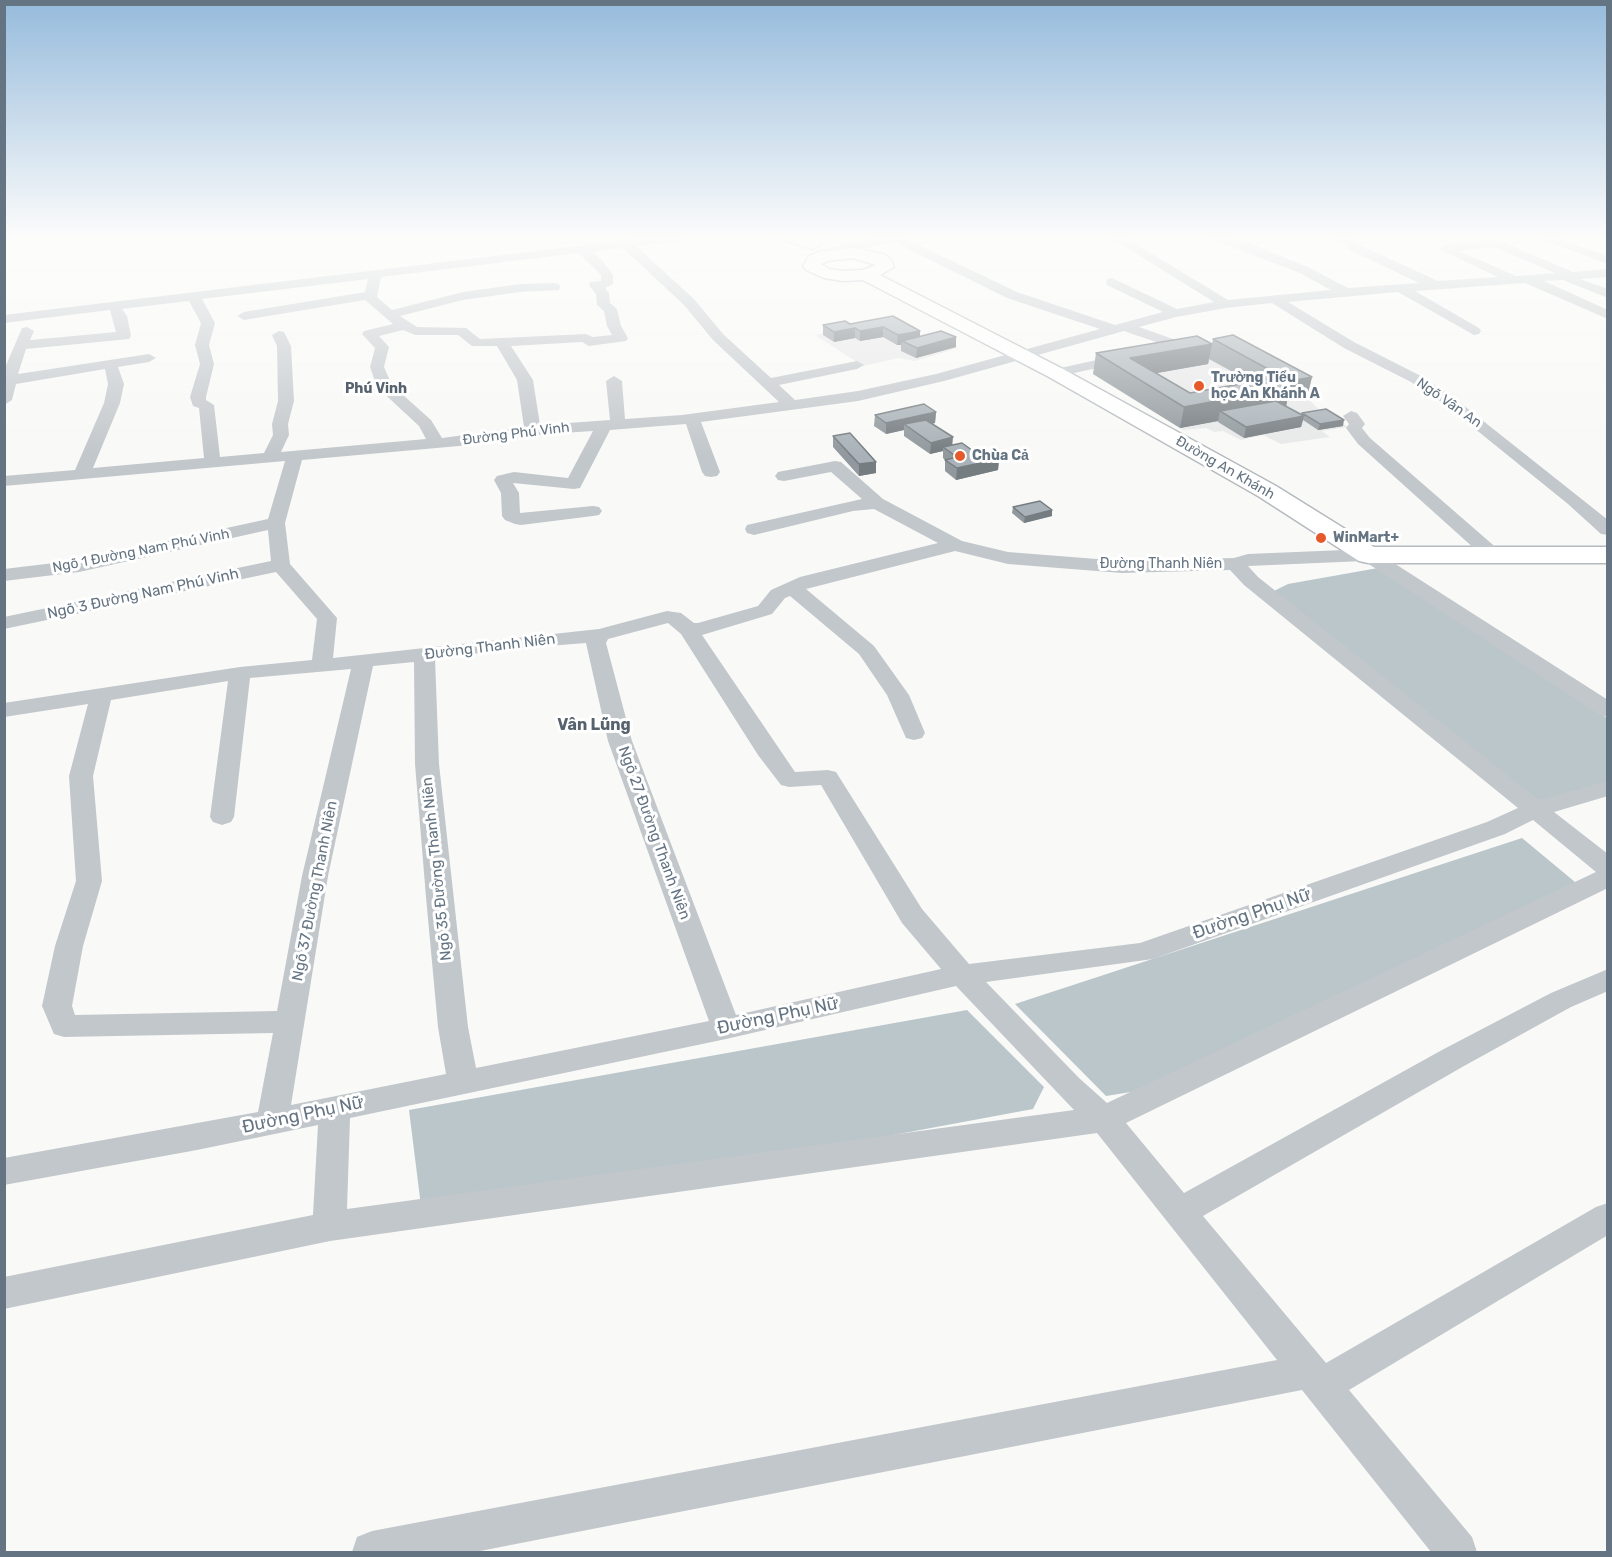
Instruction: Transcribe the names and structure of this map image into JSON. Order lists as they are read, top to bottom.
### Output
{
  "streets": {
    "street": [
      "Ngõ Vân An",
      "Đường Phú Vinh",
      "Đường An Khánh",
      "Ngõ 1 Đường Nam Phú Vinh",
      "Đường Thanh Niên",
      "Ngõ 3 Đường Nam Phú Vinh",
      "Ngõ 27 Đường Thanh Niên",
      "Ngõ 35 Đường Thanh Niên",
      "Ngõ 37 Đường Thanh Niên",
      "Đường Phụ Nữ"
    ]
  },
  "crossings": [
    ["Đường Phú Vinh", "Đường An Khánh"],
    ["Đường An Khánh", "Đường Thanh Niên"],
    ["Đường Thanh Niên", "Ngõ 27 Đường Thanh Niên"],
    ["Đường Thanh Niên", "Ngõ 35 Đường Thanh Niên"],
    ["Đường Thanh Niên", "Ngõ 37 Đường Thanh Niên"],
    ["Ngõ 27 Đường Thanh Niên", "Đường Phụ Nữ"],
    ["Ngõ 35 Đường Thanh Niên", "Đường Phụ Nữ"],
    ["Ngõ 37 Đường Thanh Niên", "Đường Phụ Nữ"]
  ],
  "districts": ["Phú Vinh", "Vân Lũng"],
  "places": ["Trường Tiểu học An Khánh A", "Chùa Cả", "WinMart+"]
}
